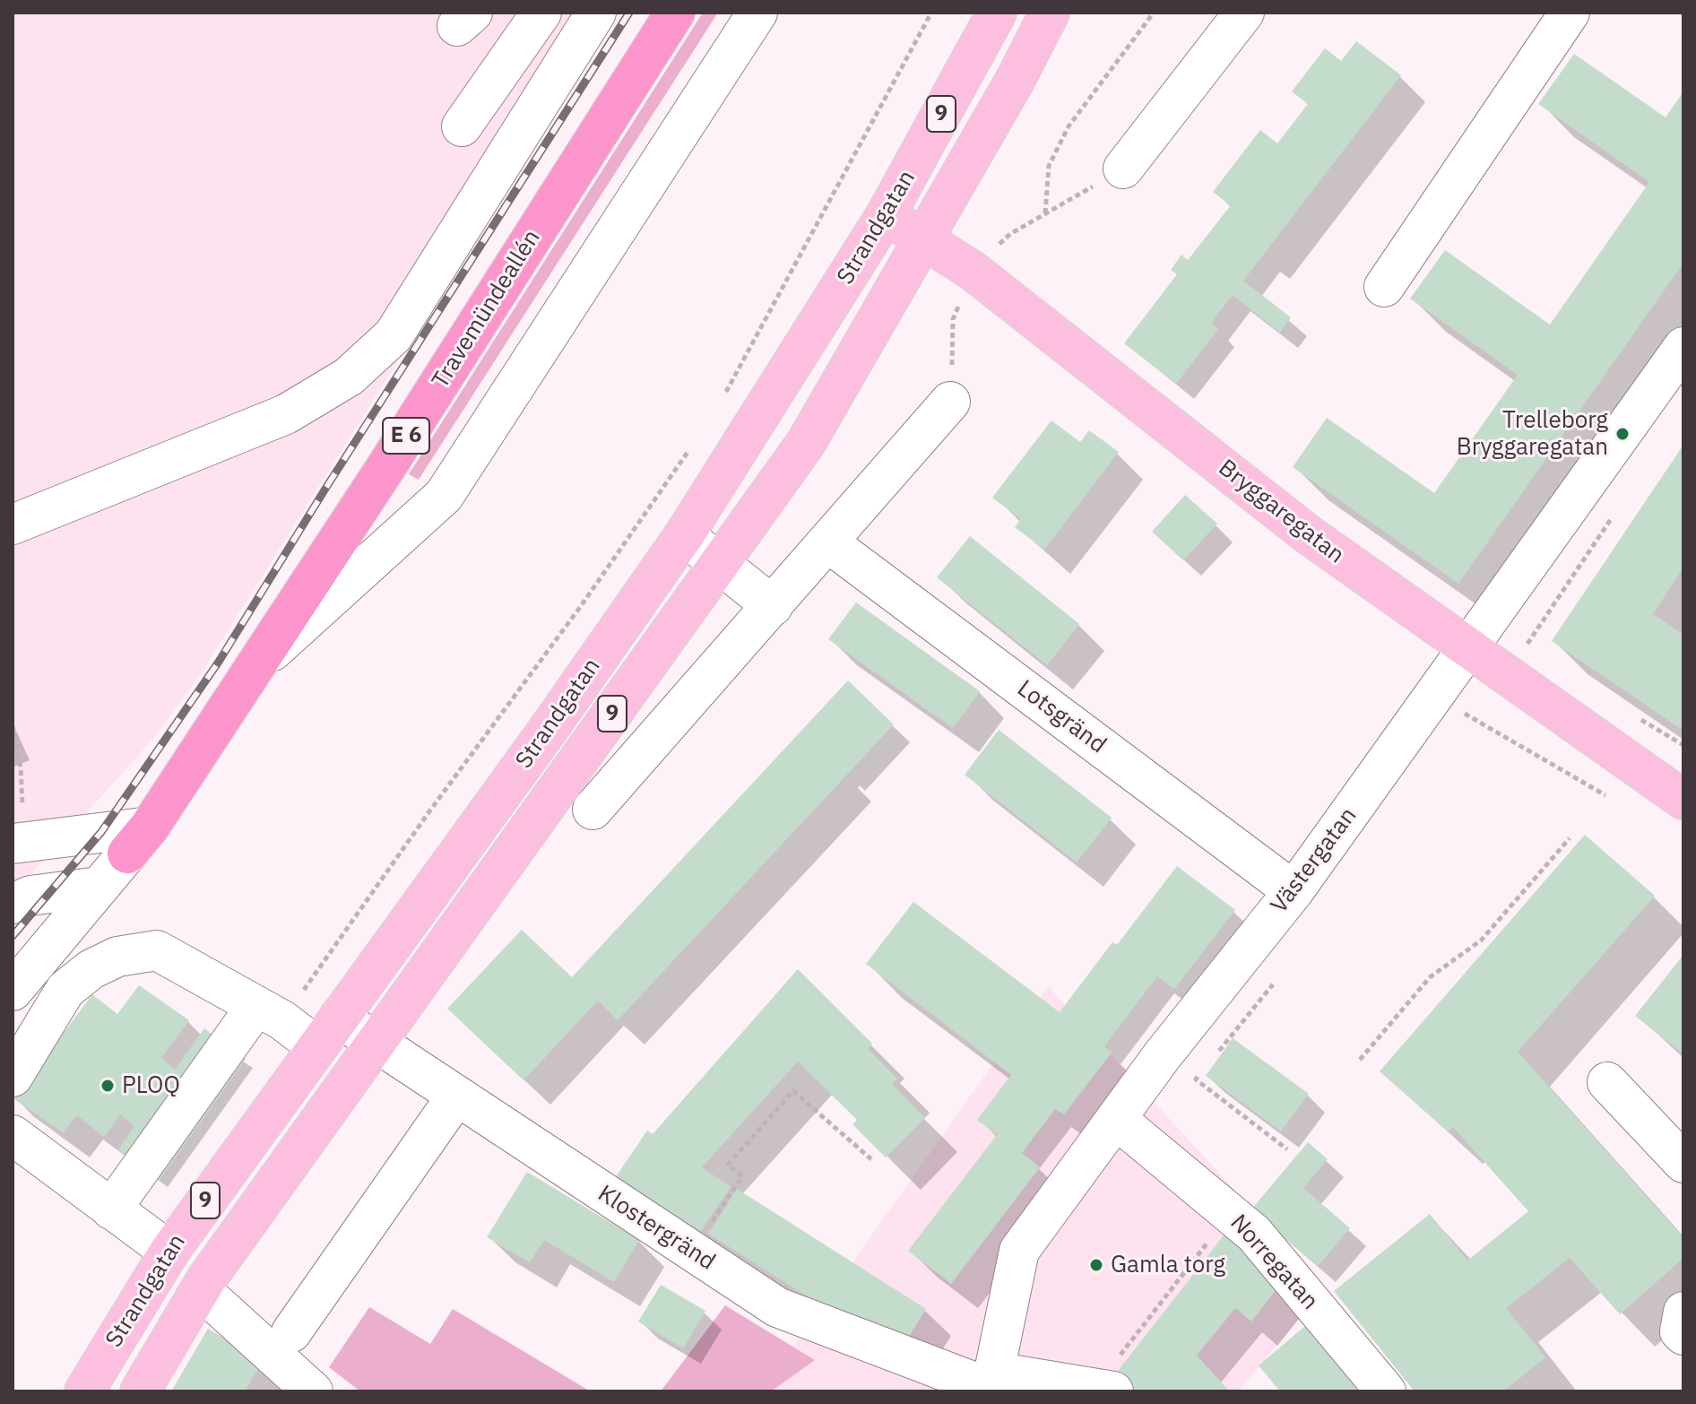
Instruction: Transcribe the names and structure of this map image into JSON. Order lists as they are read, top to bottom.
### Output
{
  "streets": {
    "highway": ["Travemündeallén", "E 6"],
    "main road": ["9", "Strandgatan", "Bryggaregatan"],
    "street": [
      "Lotsgränd",
      "Västergatan",
      "Klostergränd",
      "Norregatan"
    ]
  },
  "crossings": [
    ["Strandgatan", "Bryggaregatan"],
    ["Strandgatan", "Klostergränd"],
    ["Travemündeallén", "E 6"],
    ["Bryggaregatan", "Västergatan"],
    ["Lotsgränd", "Västergatan"],
    ["Västergatan", "Klostergränd"],
    ["Västergatan", "Norregatan"]
  ],
  "places": ["Trelleborg Bryggaregatan", "PLOQ", "Gamla torg"]
}
